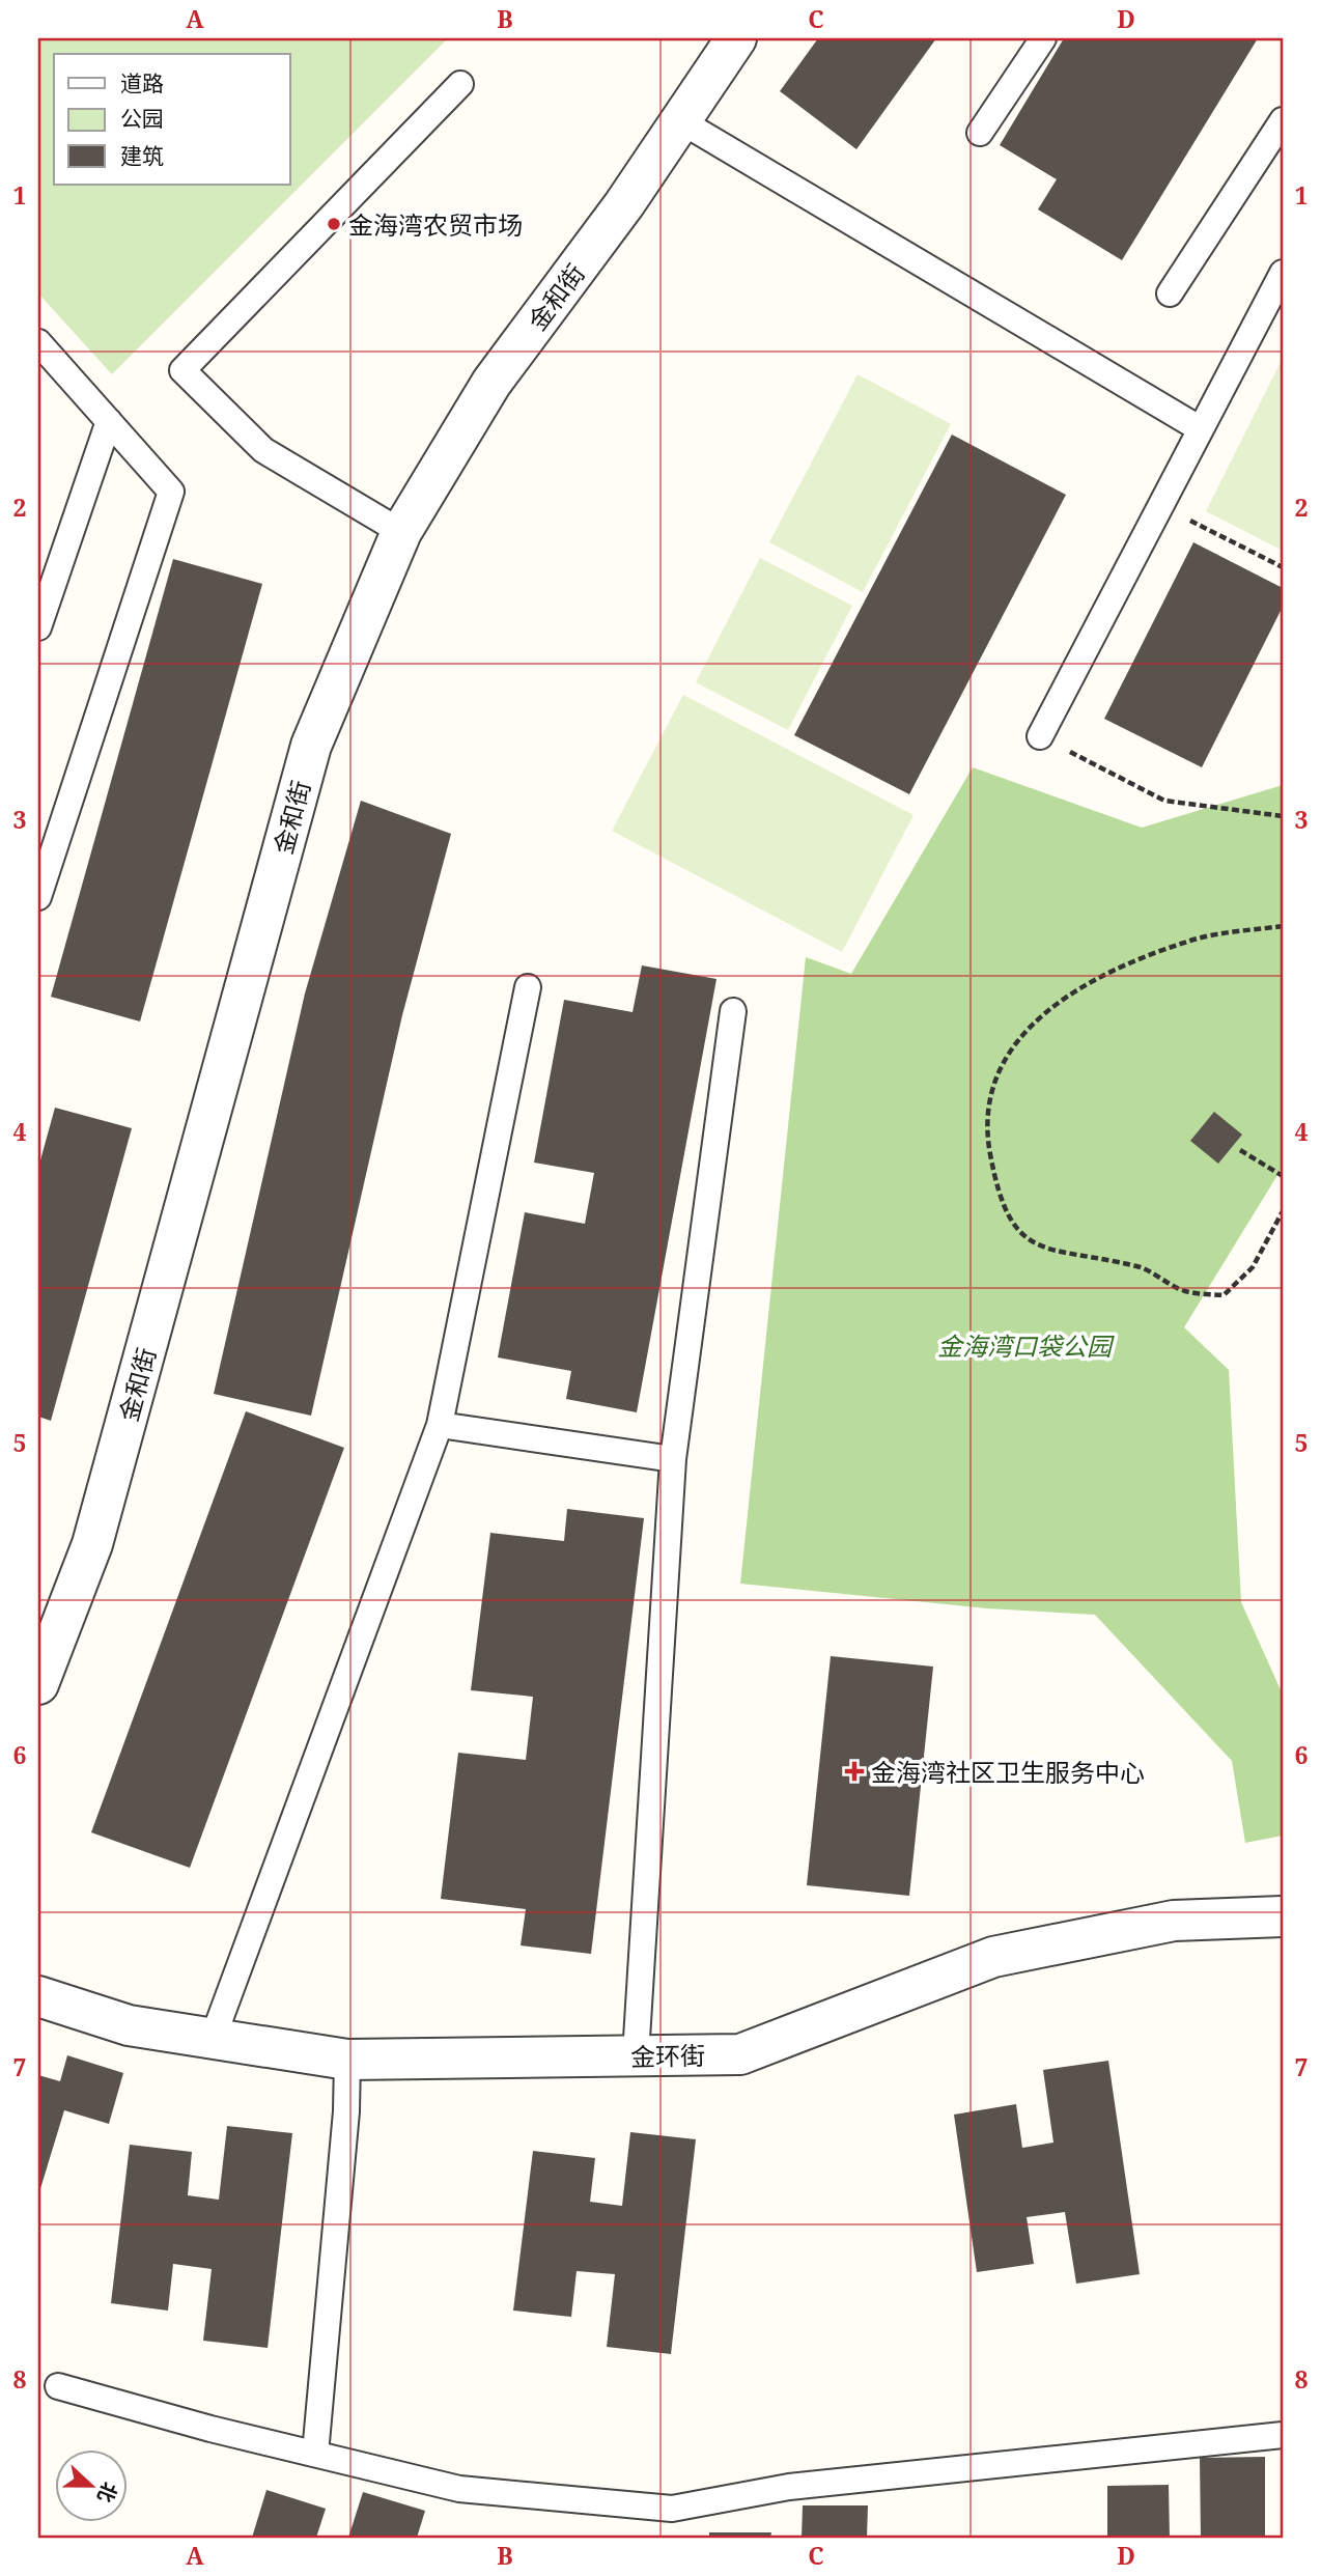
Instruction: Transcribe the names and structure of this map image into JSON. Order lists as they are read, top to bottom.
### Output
{
  "streets": {
    "street": ["金和街", "金环街"]
  },
  "parks": ["金海湾口袋公园"],
  "places": {
    "other": ["金海湾农贸市场"],
    "health": ["金海湾社区卫生服务中心"]
  },
  "legend": ["道路", "公园", "建筑"],
  "north": "right",
  "grid": {
    "columns": [
      "A",
      "B",
      "C",
      "D"
    ],
    "rows": [
      "1",
      "2",
      "3",
      "4",
      "5",
      "6",
      "7",
      "8"
    ]
  }
}
